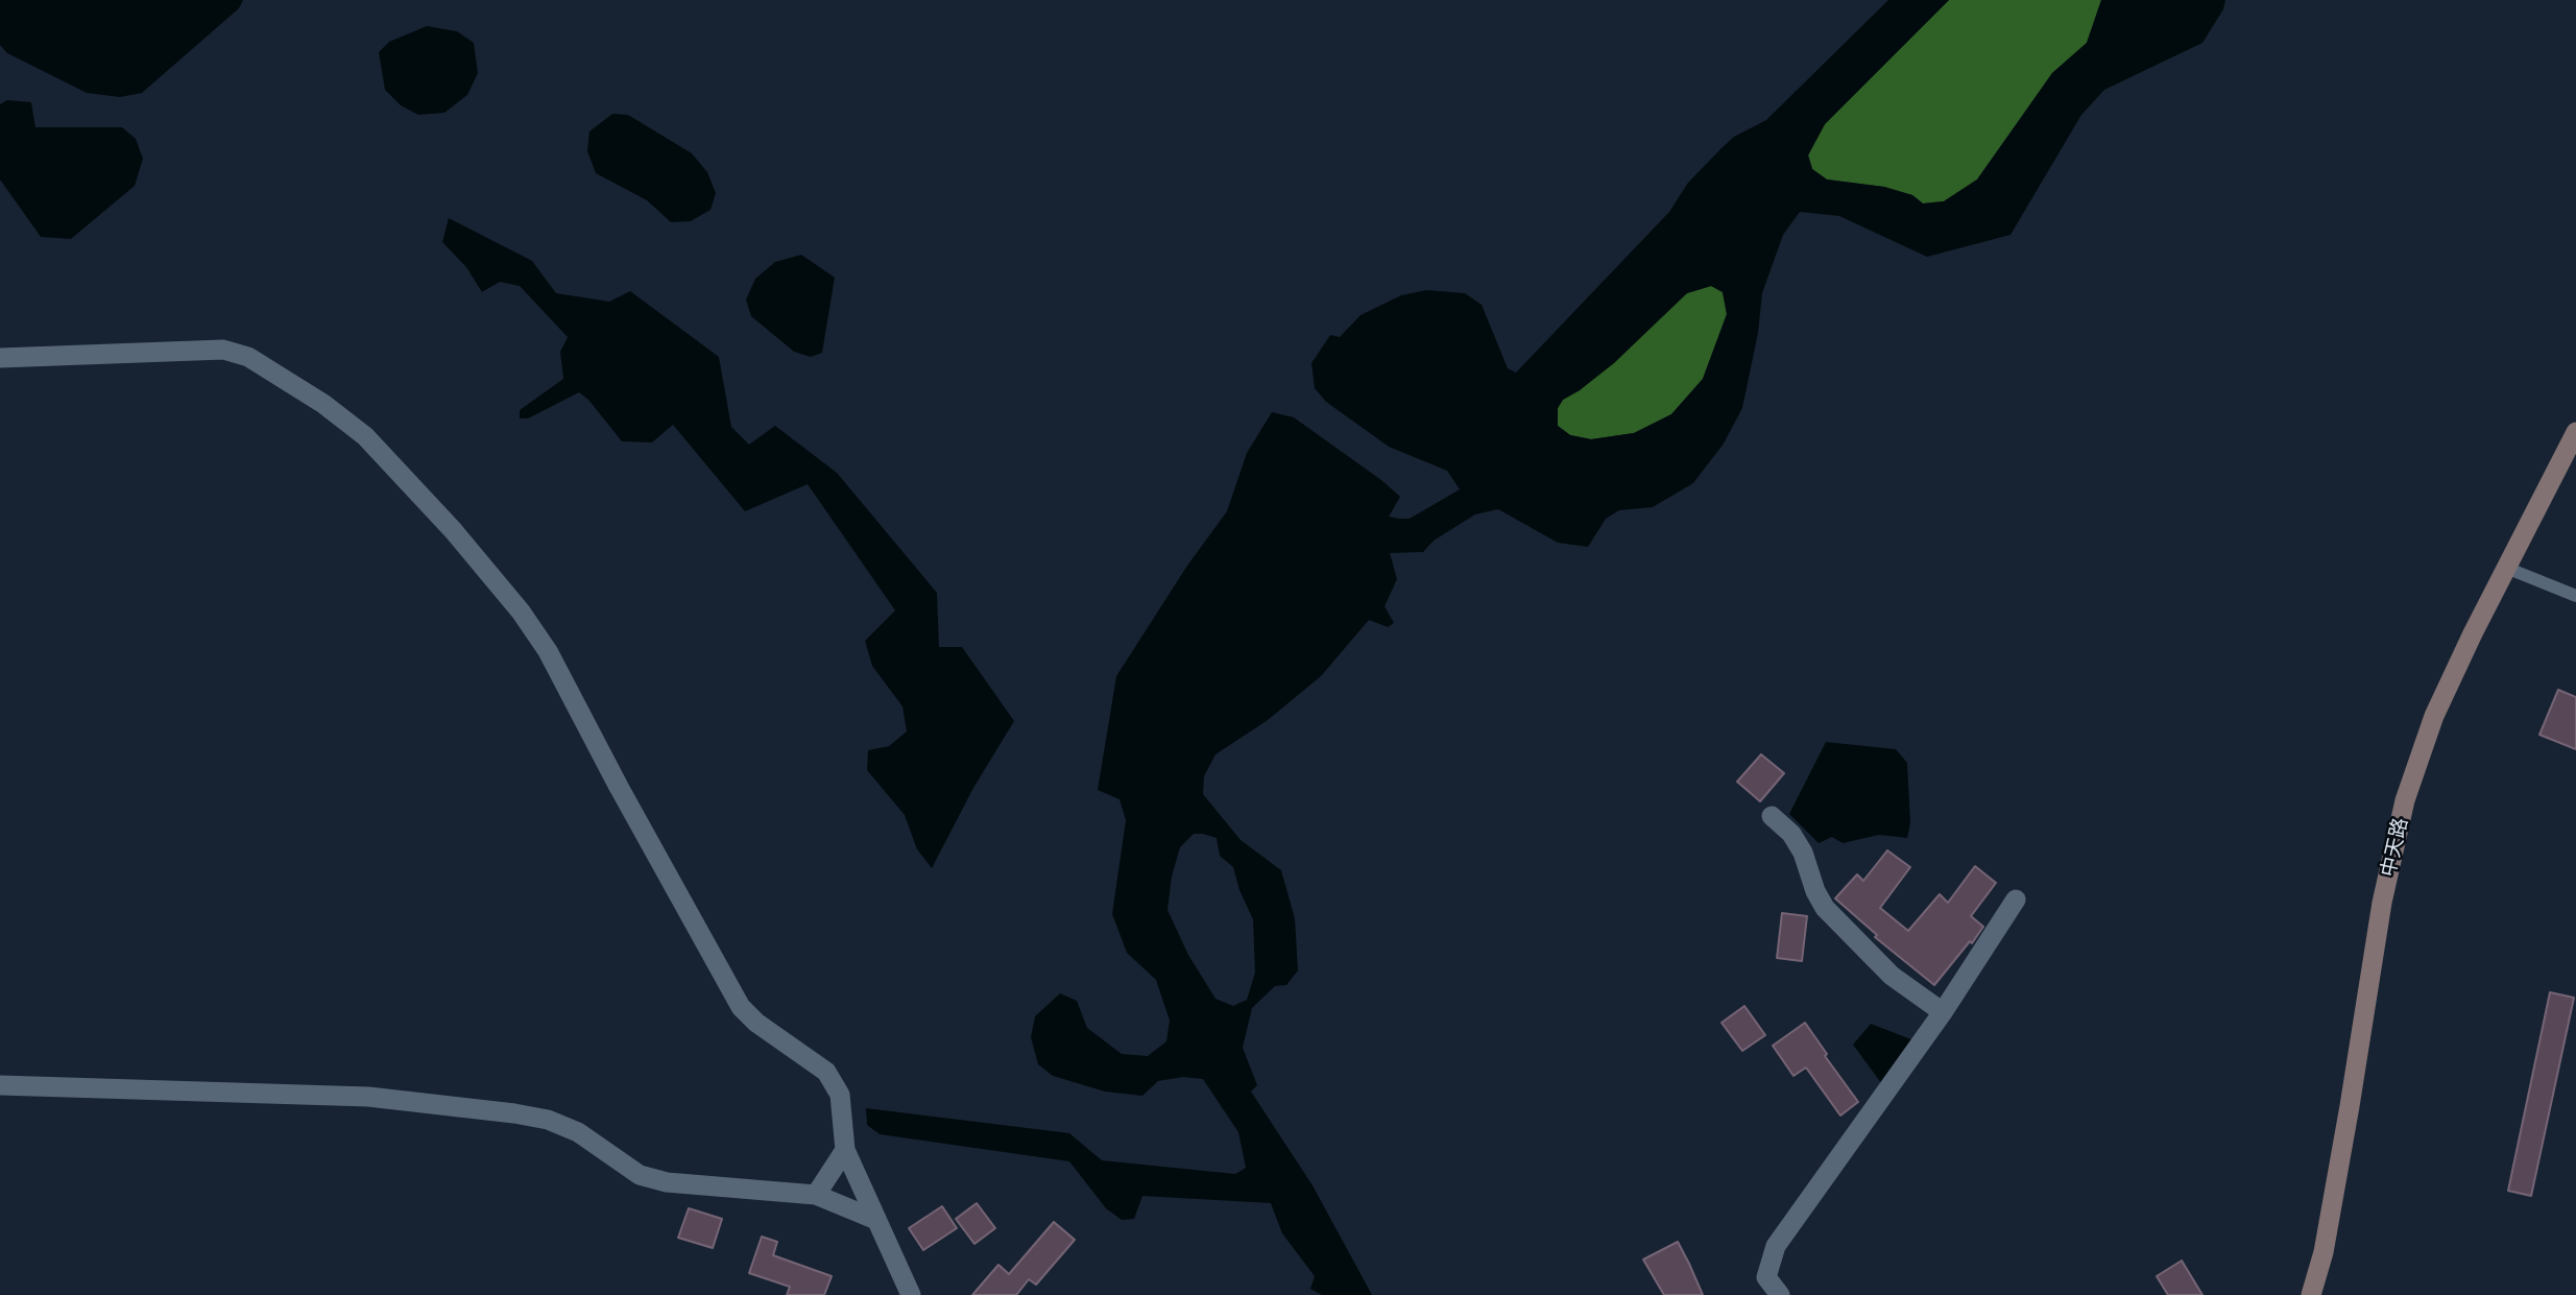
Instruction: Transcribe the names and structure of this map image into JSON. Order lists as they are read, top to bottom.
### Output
{
  "streets": {
    "main road": ["中天路"]
  }
}
